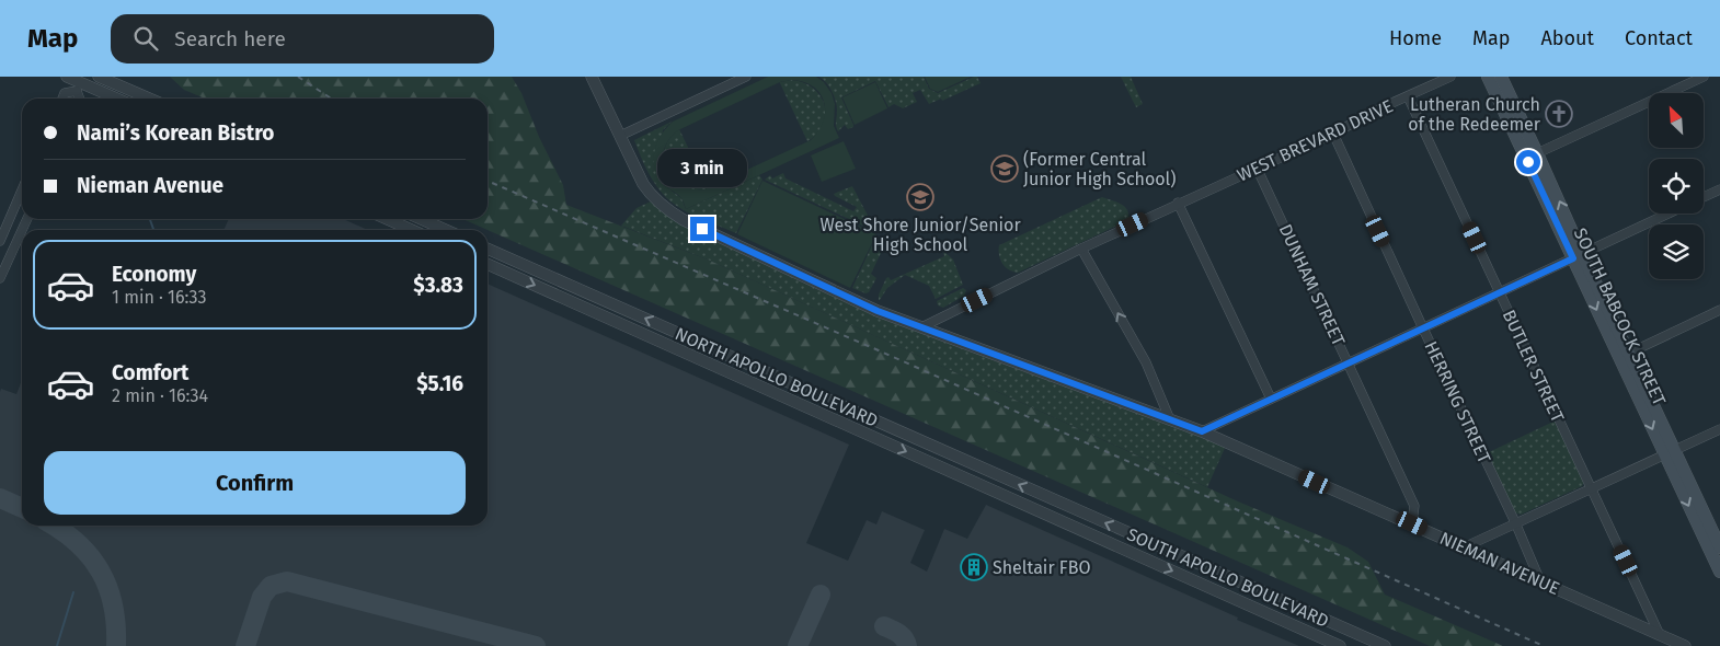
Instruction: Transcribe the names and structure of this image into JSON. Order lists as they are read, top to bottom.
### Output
{
  "streets": {
    "main road": ["SOUTH BABCOCK STREET"],
    "street": [
      "WEST BREVARD DRIVE",
      "DUNHAM STREET",
      "BUTLER STREET",
      "NORTH APOLLO BOULEVARD",
      "HERRING STREET",
      "NIEMAN AVENUE",
      "SOUTH APOLLO BOULEVARD"
    ]
  },
  "crossings": [
    ["WEST BREVARD DRIVE", "DUNHAM STREET"],
    ["WEST BREVARD DRIVE", "BUTLER STREET"],
    ["WEST BREVARD DRIVE", "HERRING STREET"],
    ["WEST BREVARD DRIVE", "NIEMAN AVENUE"],
    ["DUNHAM STREET", "NIEMAN AVENUE"],
    ["BUTLER STREET", "NIEMAN AVENUE"],
    ["NORTH APOLLO BOULEVARD", "SOUTH APOLLO BOULEVARD"],
    ["HERRING STREET", "NIEMAN AVENUE"]
  ],
  "places": {
    "church": ["Lutheran Church of the Redeemer"],
    "school or university": ["(Former Central Junior High School)", "West Shore Junior/Senior High School"],
    "building": ["Sheltair FBO"]
  },
  "north": "top left",
  "page": {
    "header": "Map",
    "search": "Search here",
    "nav": [
      "Home",
      "Map",
      "About",
      "Contact"
    ],
    "banner": ["Nami’s Korean Bistro", "Nieman Avenue"],
    "bubble": "3 min",
    "list": [
      {
        "name": "Economy",
        "note": "1 min · 16:33",
        "value": "$3.83"
      },
      {
        "name": "Comfort",
        "note": "2 min · 16:34",
        "value": "$5.16"
      }
    ],
    "buttons": "Confirm"
  }
}
